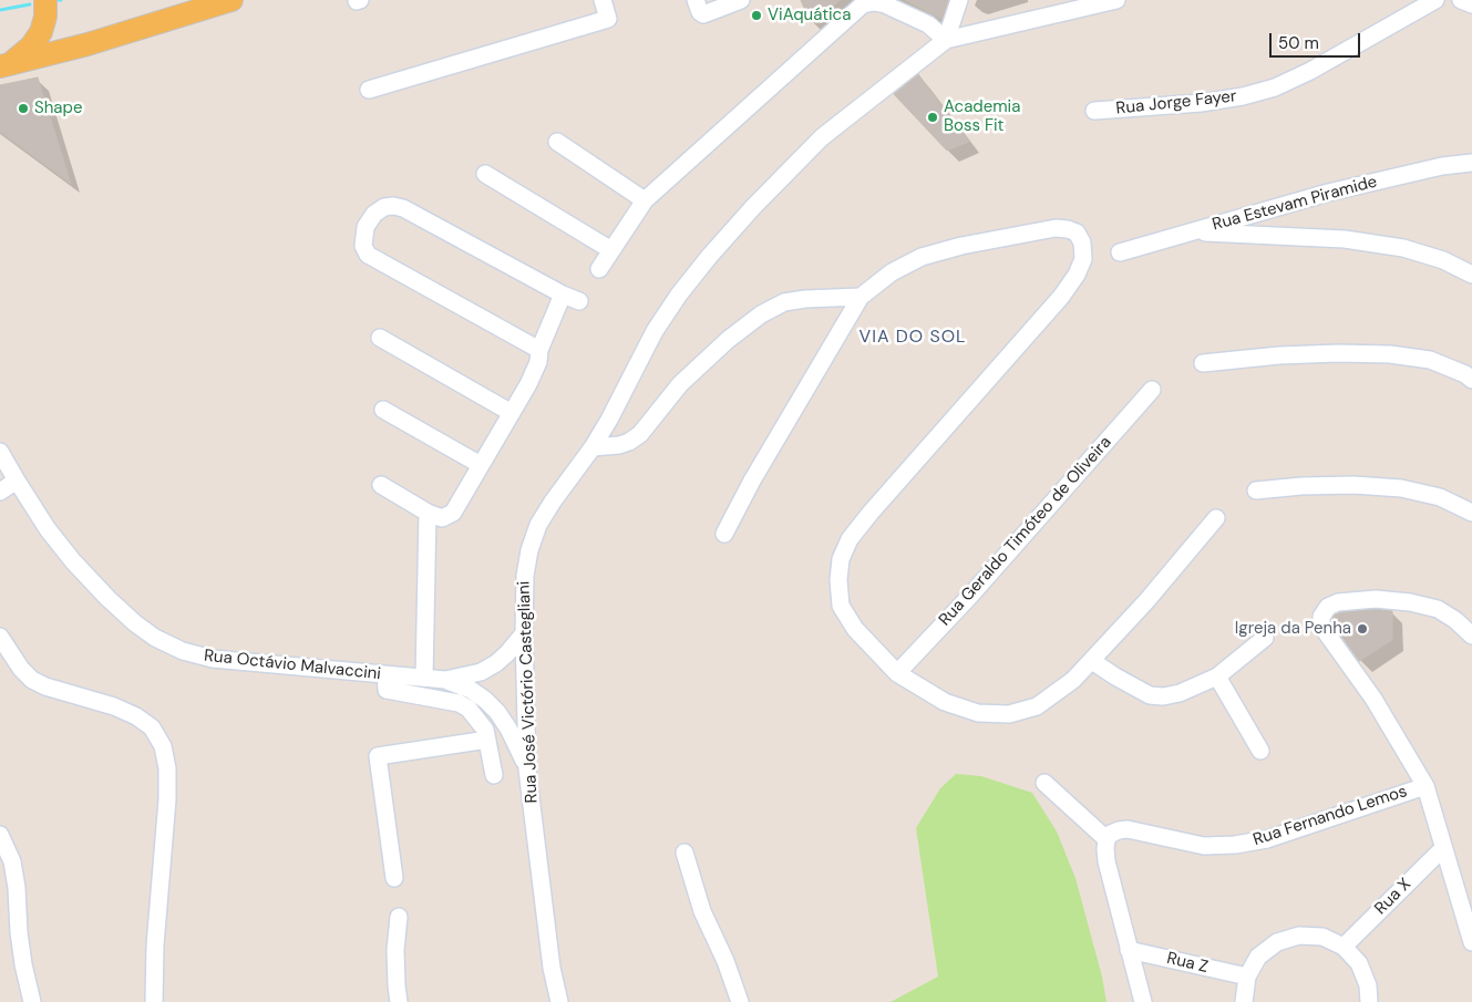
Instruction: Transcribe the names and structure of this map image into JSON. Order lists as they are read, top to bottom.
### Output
{
  "streets": {
    "street": [
      "Rua Jorge Fayer",
      "Rua Estevam Piramide",
      "Rua Geraldo Timóteo de Oliveira",
      "Rua Octávio Malvaccini",
      "Rua José Victório Castegliani",
      "Rua Fernando Lemos",
      "Rua X",
      "Rua Z"
    ]
  },
  "crossings": [
    ["Rua Octávio Malvaccini", "Rua José Victório Castegliani"]
  ],
  "districts": ["VIA DO SOL"],
  "places": [
    "ViAquática",
    "Shape",
    "Academia Boss Fit",
    "Igreja da Penha"
  ],
  "scale_bar": "50 m"
}
